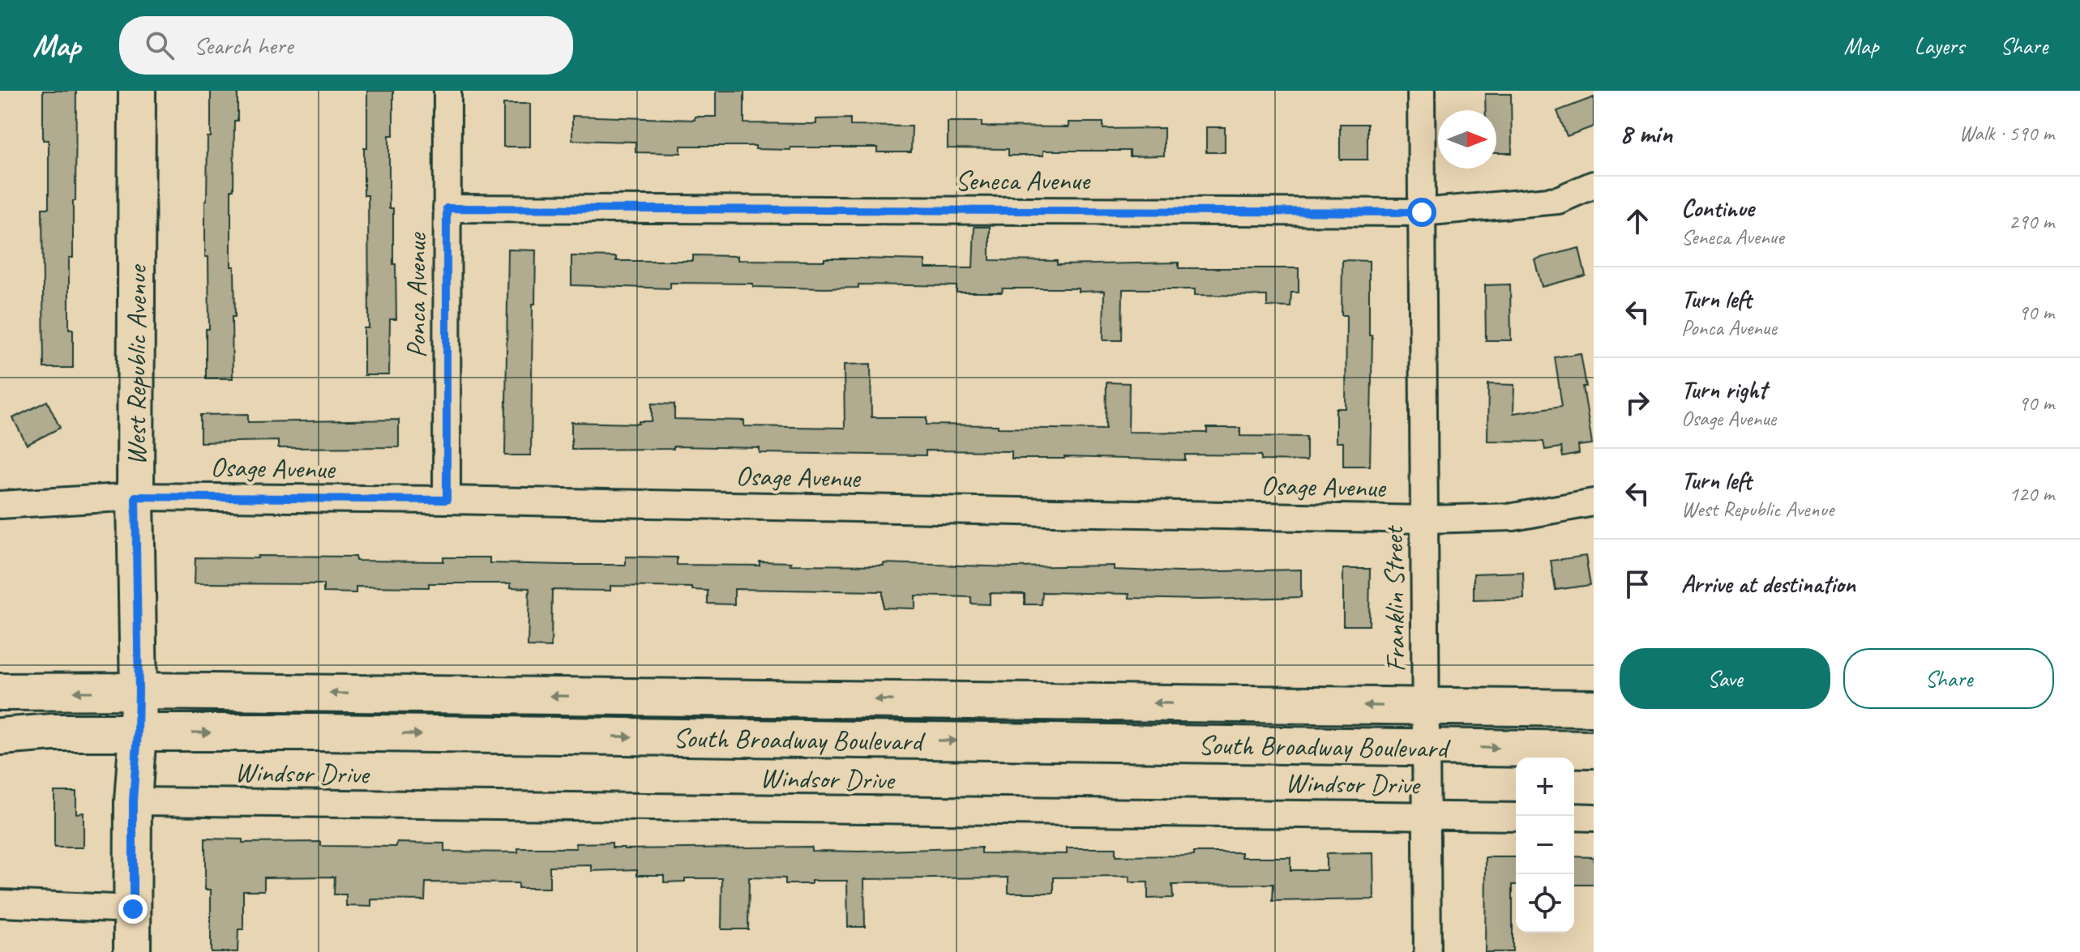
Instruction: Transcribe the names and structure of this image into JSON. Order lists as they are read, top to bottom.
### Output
{
  "streets": {
    "main road": ["West Republic Avenue", "South Broadway Boulevard"],
    "street": [
      "Seneca Avenue",
      "Ponca Avenue",
      "Osage Avenue",
      "Franklin Street",
      "Windsor Drive"
    ]
  },
  "crossings": [
    ["Seneca Avenue", "Ponca Avenue"],
    ["Seneca Avenue", "Franklin Street"],
    ["Ponca Avenue", "Osage Avenue"],
    ["West Republic Avenue", "Osage Avenue"],
    ["West Republic Avenue", "South Broadway Boulevard"],
    ["West Republic Avenue", "Windsor Drive"],
    ["Osage Avenue", "Franklin Street"],
    ["Franklin Street", "South Broadway Boulevard"],
    ["Franklin Street", "Windsor Drive"]
  ],
  "north": "right",
  "page": {
    "header": "Map",
    "search": "Search here",
    "nav": ["Map", "Layers", "Share"],
    "heading": ["8 min", "Walk · 590 m"],
    "list": [
      ["Continue", "Seneca Avenue", "290 m"],
      ["Turn left", "Ponca Avenue", "90 m"],
      ["Turn right", "Osage Avenue", "90 m"],
      ["Turn left", "West Republic Avenue", "120 m"],
      "Arrive at destination"
    ],
    "buttons": ["Save", "Share"],
    "map_buttons": ["+", "−"]
  }
}
